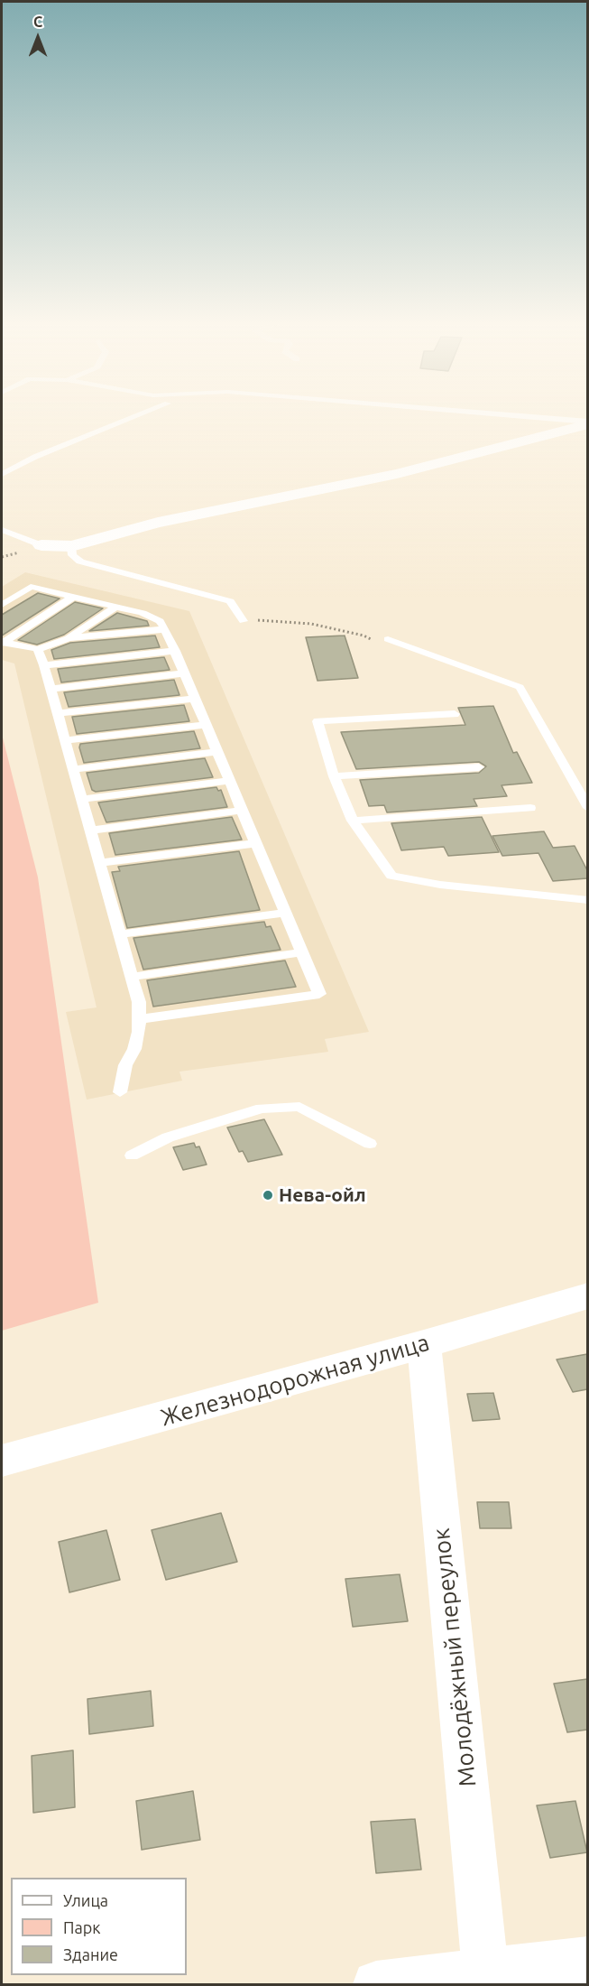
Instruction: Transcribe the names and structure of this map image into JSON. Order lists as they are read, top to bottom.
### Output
{
  "streets": {
    "street": ["Железнодорожная улица", "Молодёжный переулок"]
  },
  "crossings": [
    ["Железнодорожная улица", "Молодёжный переулок"]
  ],
  "places": ["Нева-ойл"],
  "legend": ["Улица", "Парк", "Здание"],
  "north": "top"
}
